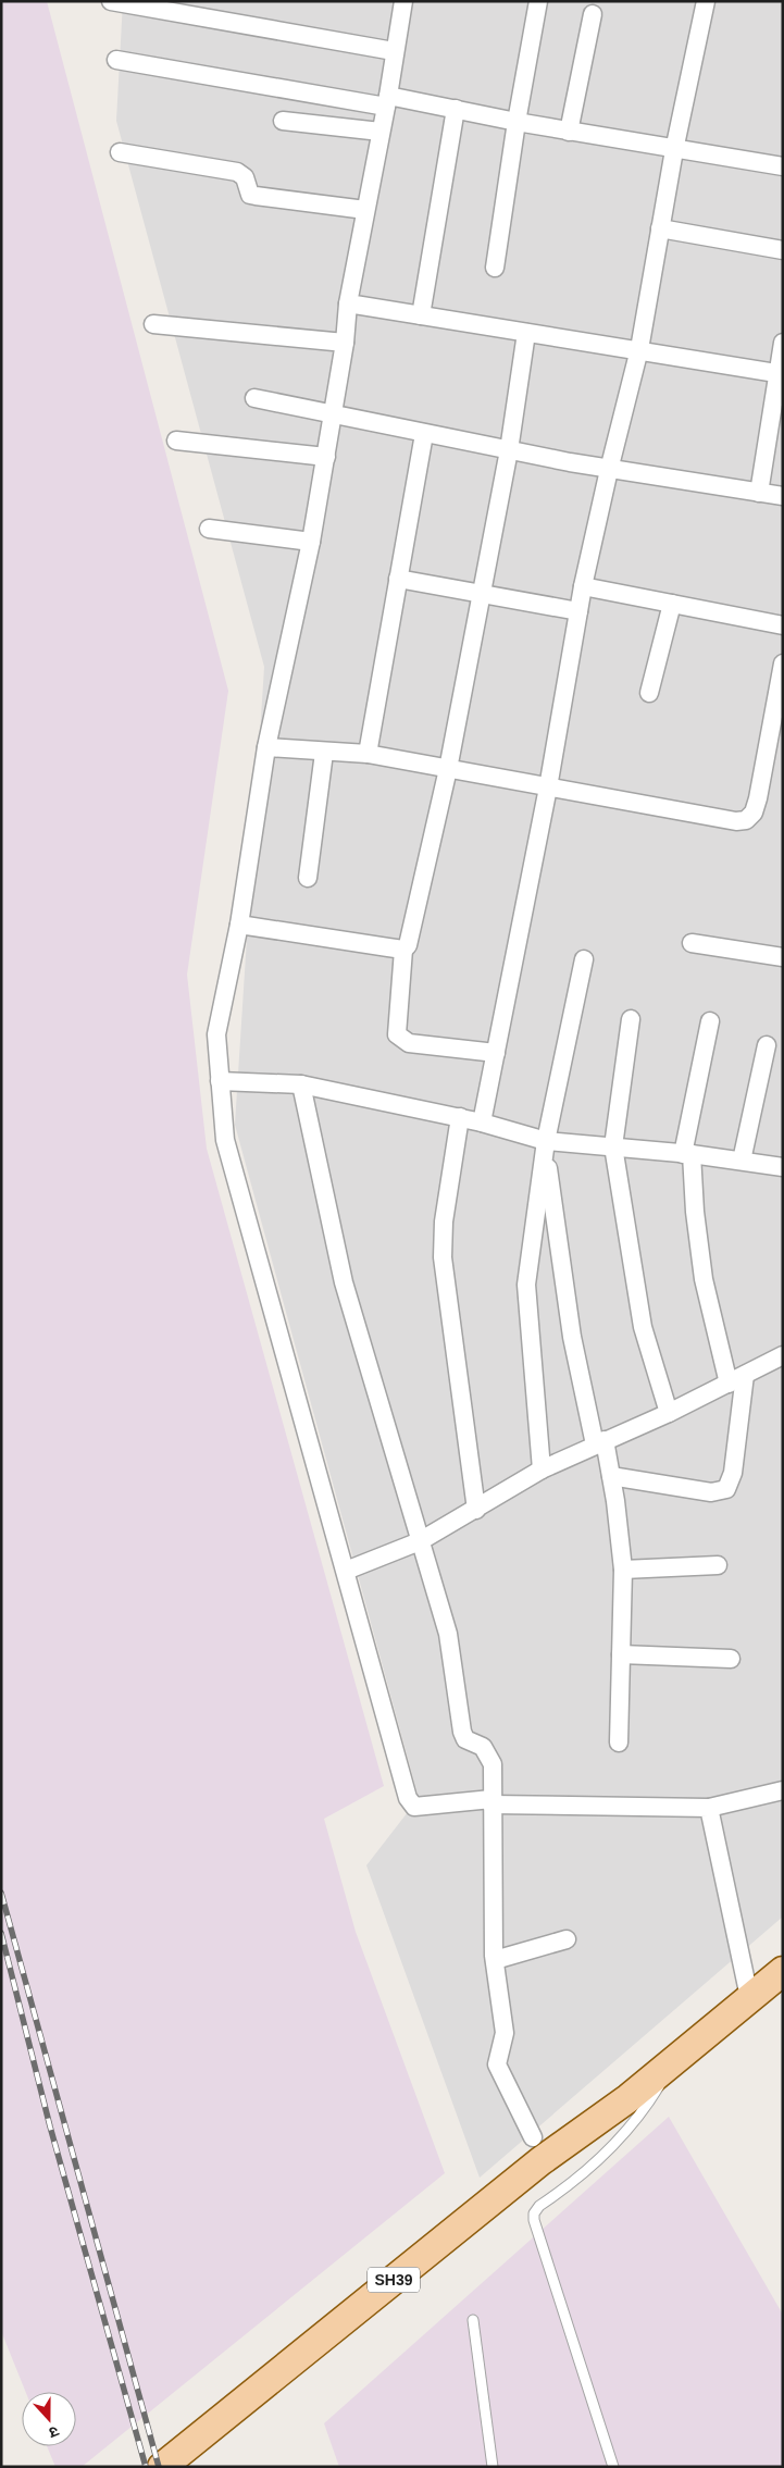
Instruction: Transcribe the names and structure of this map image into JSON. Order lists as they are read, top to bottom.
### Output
{
  "streets": {
    "main road": ["SH39"]
  },
  "north": "bottom"
}
